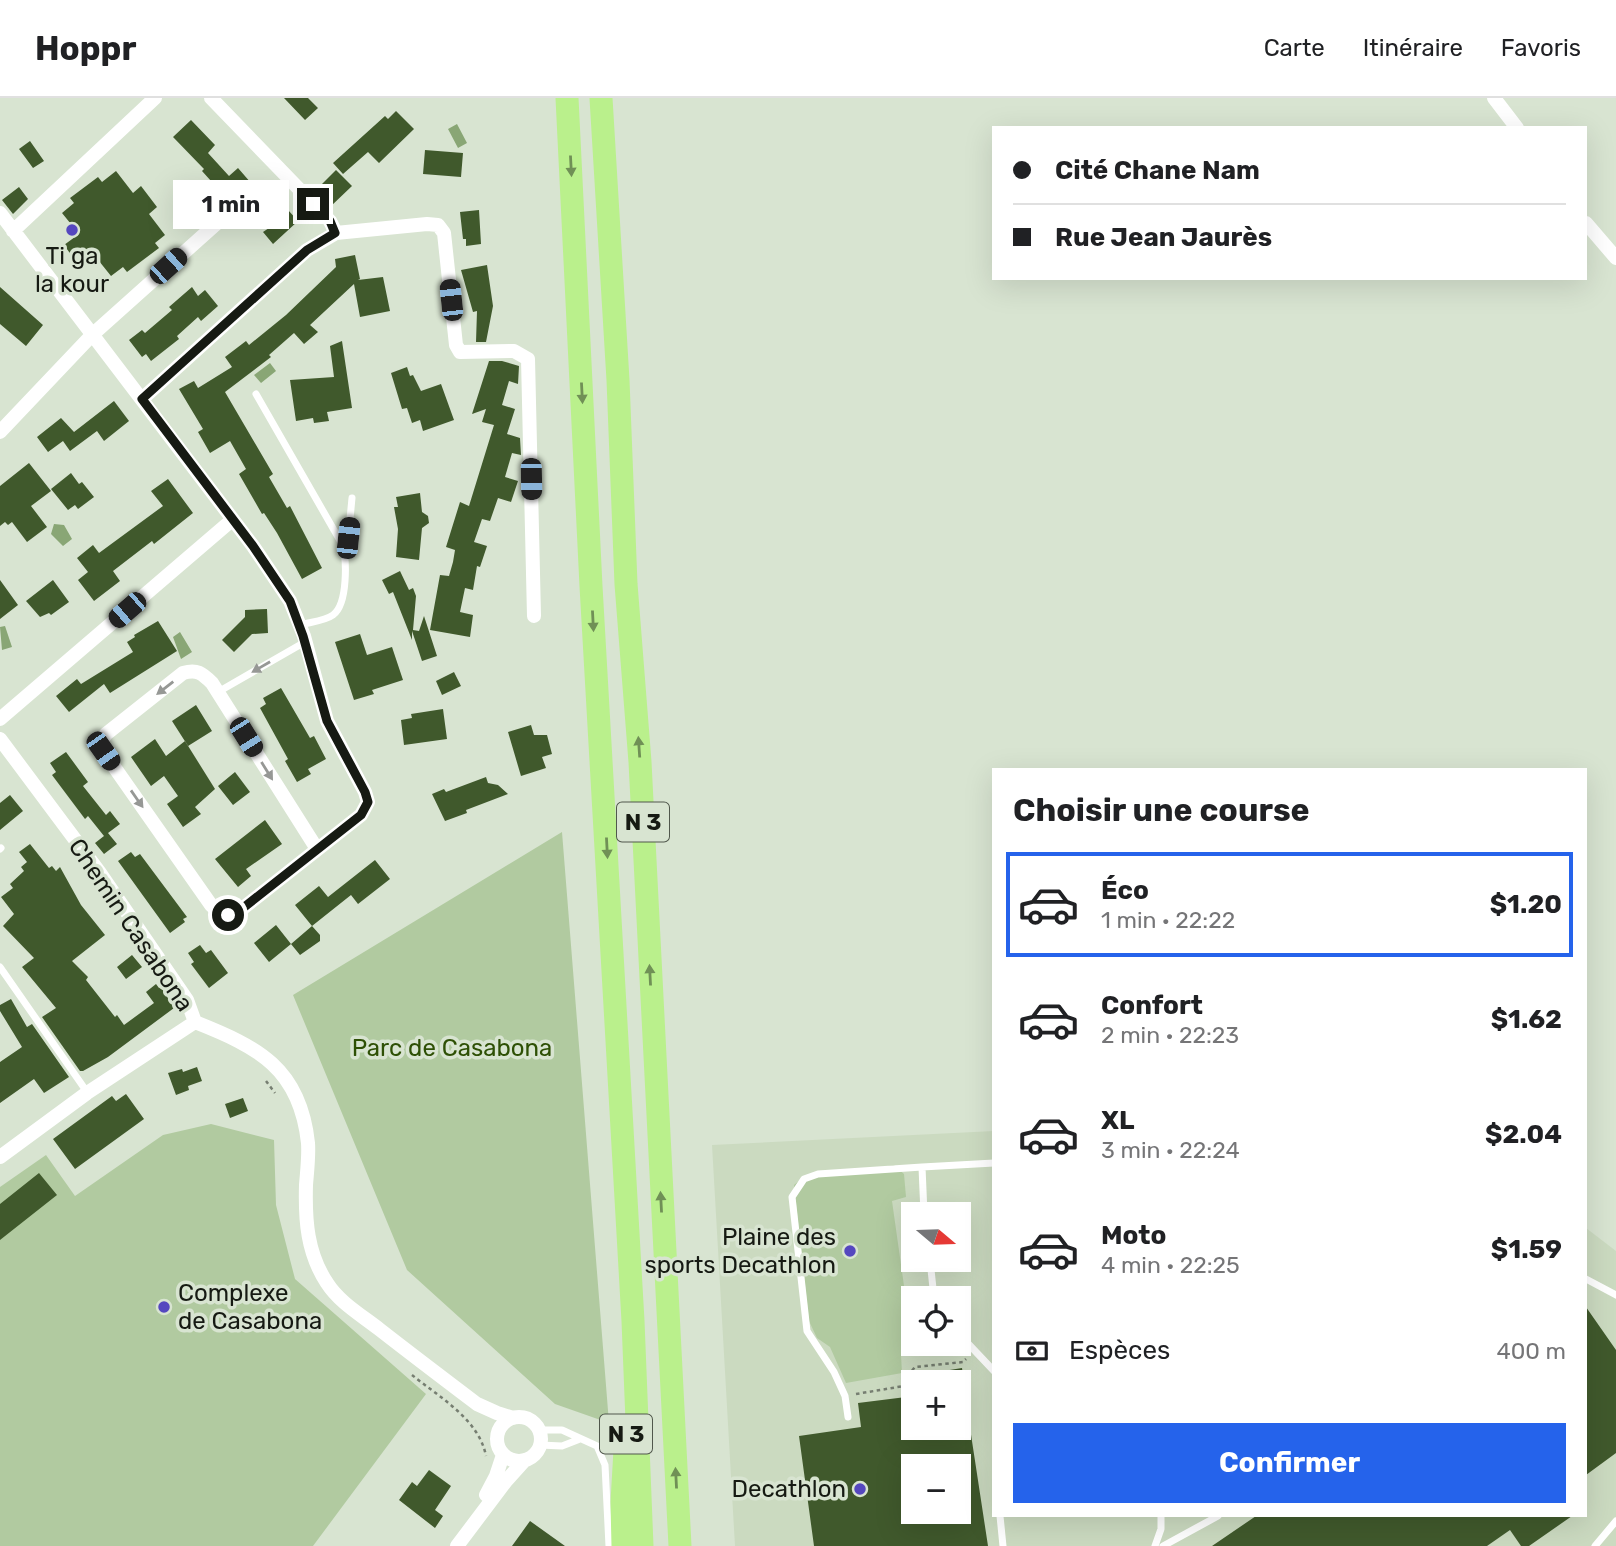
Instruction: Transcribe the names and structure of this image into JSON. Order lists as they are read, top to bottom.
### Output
{
  "streets": {
    "highway": ["N 3"],
    "street": ["Chemin Casabona"]
  },
  "parks": ["Parc de Casabona"],
  "places": [
    "Ti ga la kour",
    "Plaine des sports Decathlon",
    "Complexe de Casabona",
    "Decathlon"
  ],
  "north": "right",
  "page": {
    "header": "Hoppr",
    "nav": ["Carte", "Itinéraire", "Favoris"],
    "banner": ["Cité Chane Nam", "Rue Jean Jaurès"],
    "bubble": "1 min",
    "heading": "Choisir une course",
    "list": [
      {
        "name": "Éco",
        "note": "1 min · 22:22",
        "value": "$1.20"
      },
      {
        "name": "Confort",
        "note": "2 min · 22:23",
        "value": "$1.62"
      },
      {
        "name": "XL",
        "note": "3 min · 22:24",
        "value": "$2.04"
      },
      {
        "name": "Moto",
        "note": "4 min · 22:25",
        "value": "$1.59"
      }
    ],
    "map_buttons": ["+", "−"],
    "pay": ["Espèces", "400 m"],
    "buttons": "Confirmer"
  }
}
